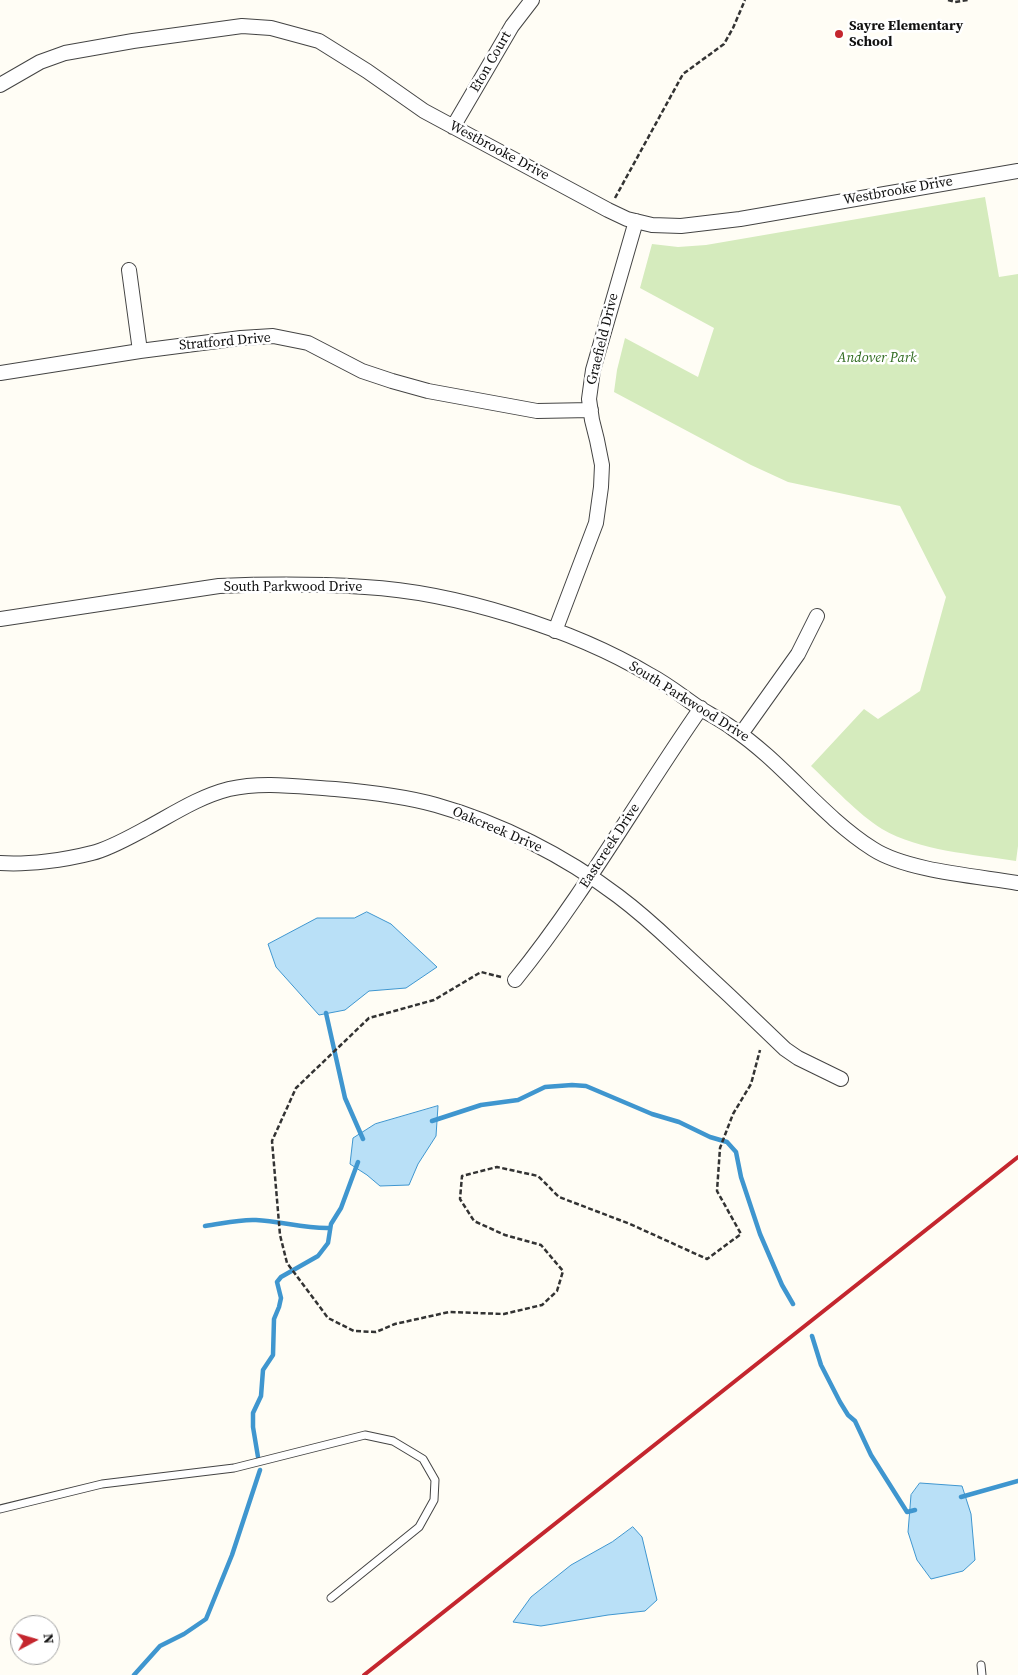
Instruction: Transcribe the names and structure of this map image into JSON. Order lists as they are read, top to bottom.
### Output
{
  "streets": {
    "street": [
      "Eton Court",
      "Westbrooke Drive",
      "Graefield Drive",
      "Stratford Drive",
      "South Parkwood Drive",
      "Oakcreek Drive",
      "Eastcreek Drive"
    ]
  },
  "crossings": [
    ["Eton Court", "Westbrooke Drive"],
    ["Westbrooke Drive", "Graefield Drive"],
    ["Graefield Drive", "Stratford Drive"],
    ["Graefield Drive", "South Parkwood Drive"],
    ["South Parkwood Drive", "Eastcreek Drive"],
    ["Oakcreek Drive", "Eastcreek Drive"]
  ],
  "parks": ["Andover Park"],
  "places": ["Sayre Elementary School"],
  "north": "right"
}
